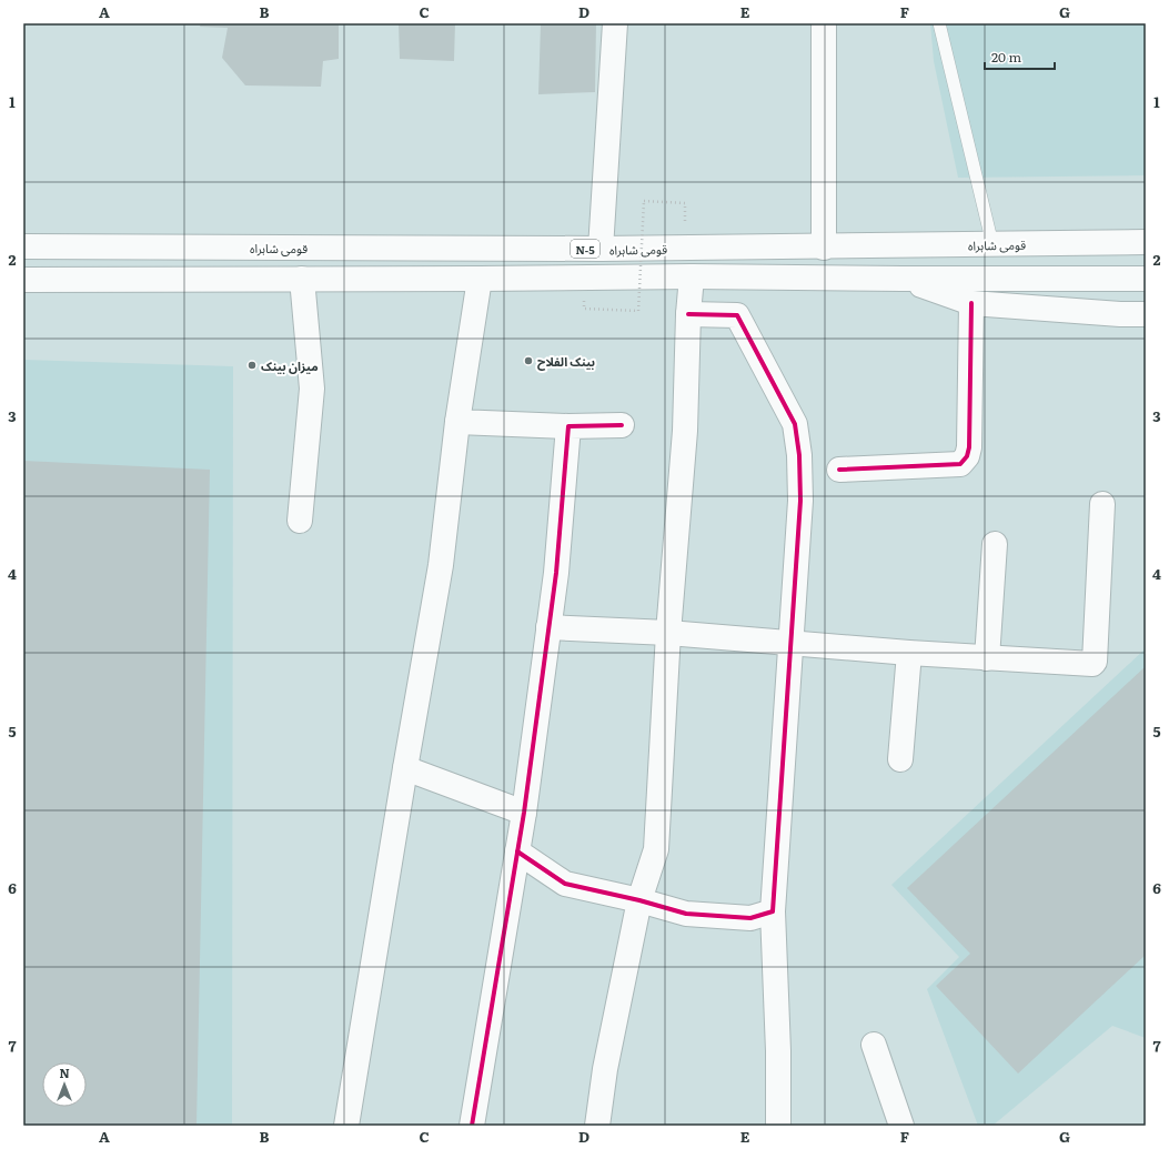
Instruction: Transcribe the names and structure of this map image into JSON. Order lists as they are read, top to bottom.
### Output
{
  "streets": {
    "main road": ["قومی شاہراہ", "N-5"]
  },
  "places": ["بینک الفلاح", "میزان بینک"],
  "scale_bar": "20 m",
  "north": "top",
  "grid": {
    "columns": [
      "A",
      "B",
      "C",
      "D",
      "E",
      "F",
      "G"
    ],
    "rows": [
      "1",
      "2",
      "3",
      "4",
      "5",
      "6",
      "7"
    ]
  }
}
